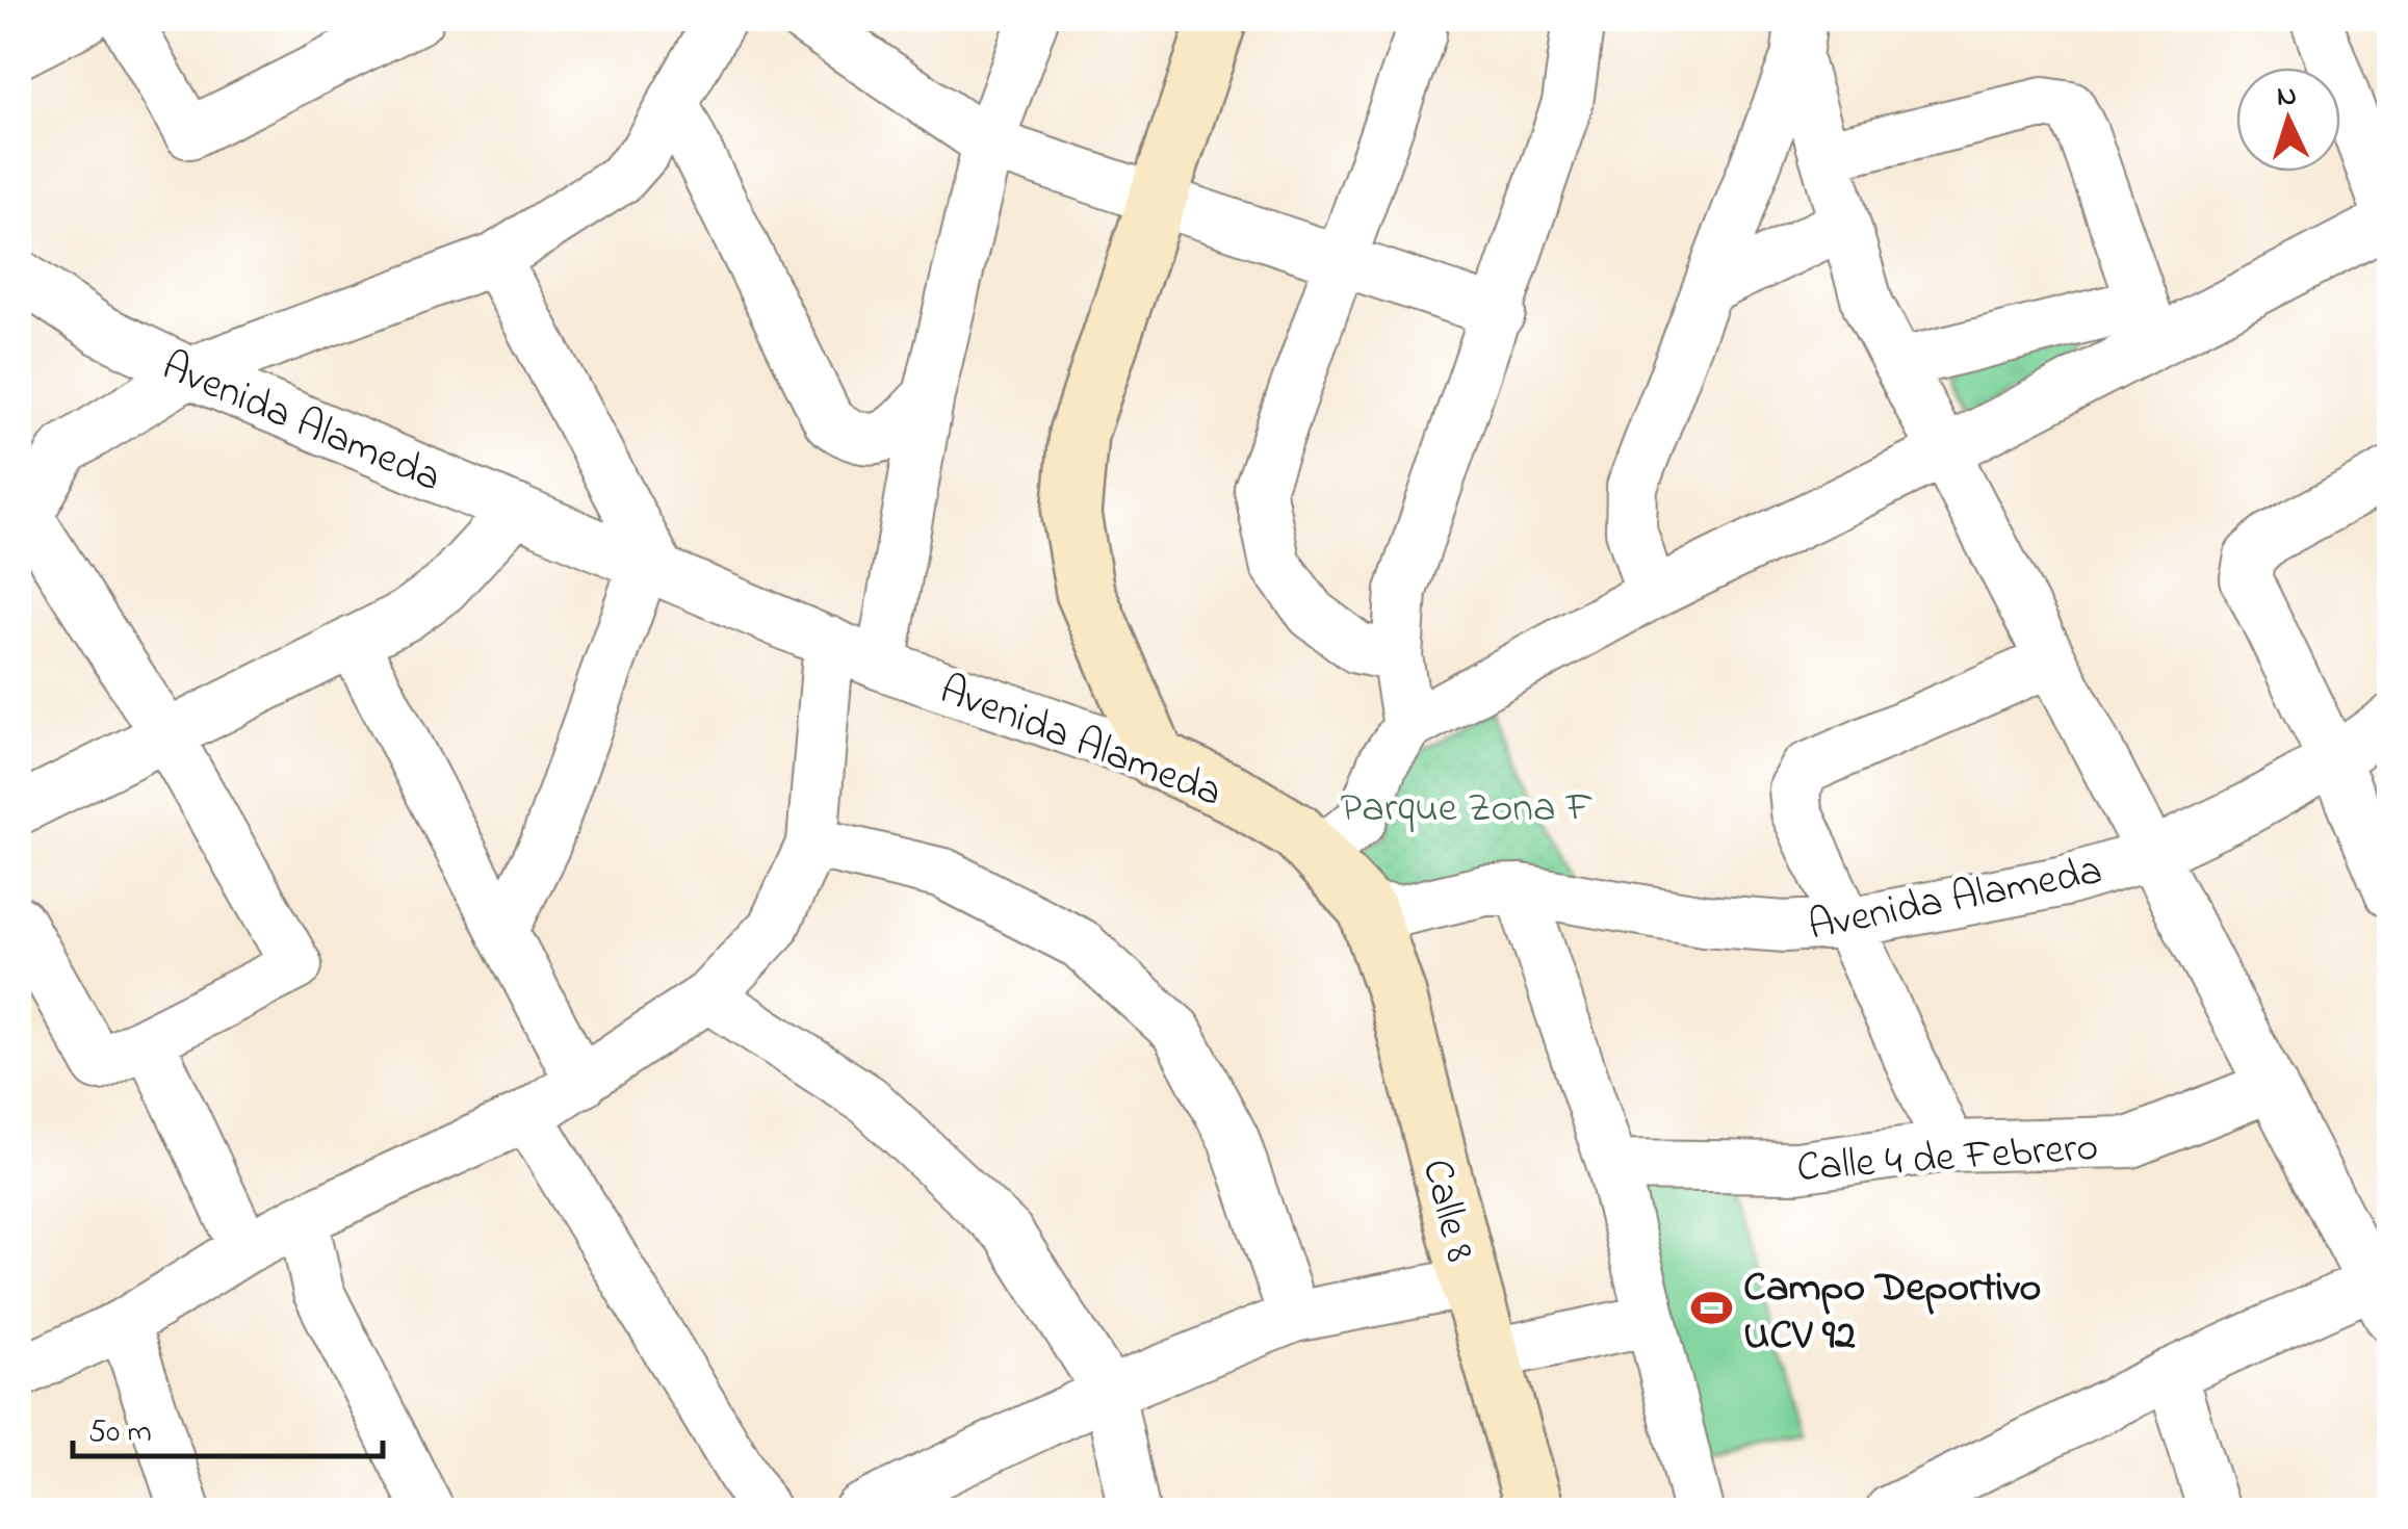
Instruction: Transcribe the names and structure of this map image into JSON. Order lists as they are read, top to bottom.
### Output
{
  "streets": {
    "street": ["Avenida Alameda", "Calle 4 de Febrero", "Calle 8"]
  },
  "crossings": [
    ["Avenida Alameda", "Calle 8"]
  ],
  "parks": ["Parque Zona F"],
  "places": {
    "sports": ["Campo Deportivo UCV 92"]
  },
  "scale_bar": "50 m",
  "north": "top"
}
